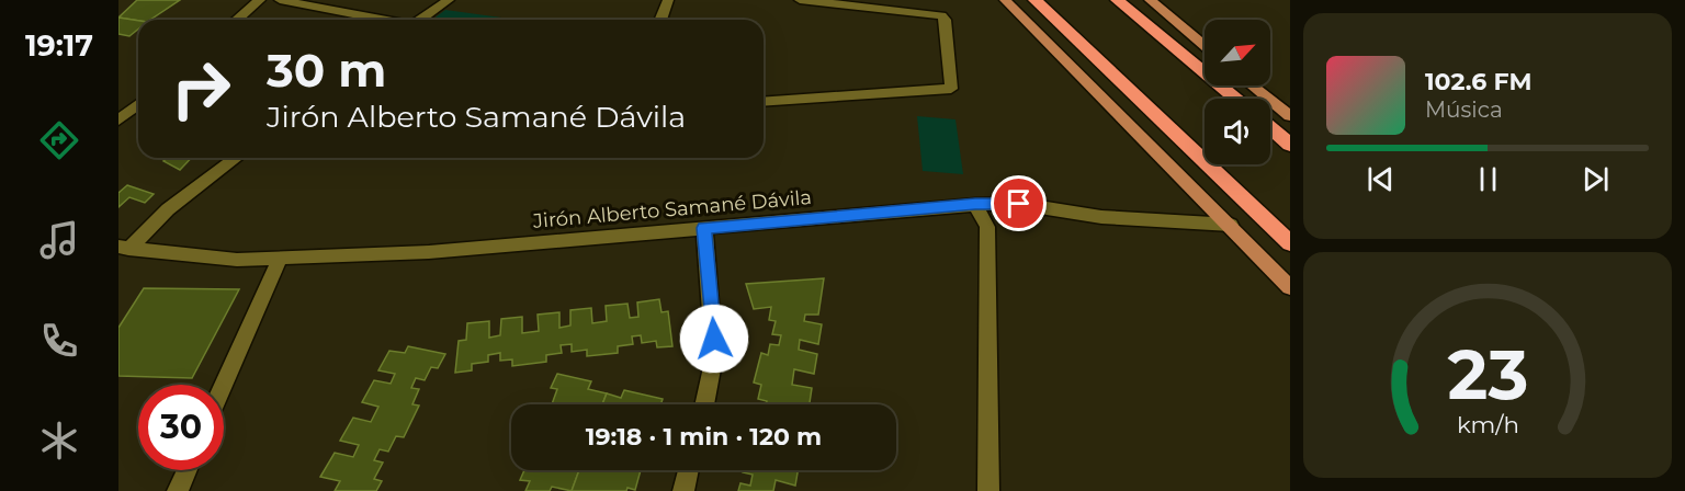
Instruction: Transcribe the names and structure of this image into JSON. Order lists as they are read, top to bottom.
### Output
{
  "streets": {
    "street": ["Jirón Alberto Samané Dávila"]
  },
  "north": "top right",
  "page": {
    "tabs": "19:17",
    "turn": ["30 m", "Jirón Alberto Samané Dávila"],
    "song": ["102.6 FM", "Música"],
    "limit": "30",
    "trip": "19:18 · 1 min · 120 m",
    "gauge": ["23", "km/h"]
  }
}
